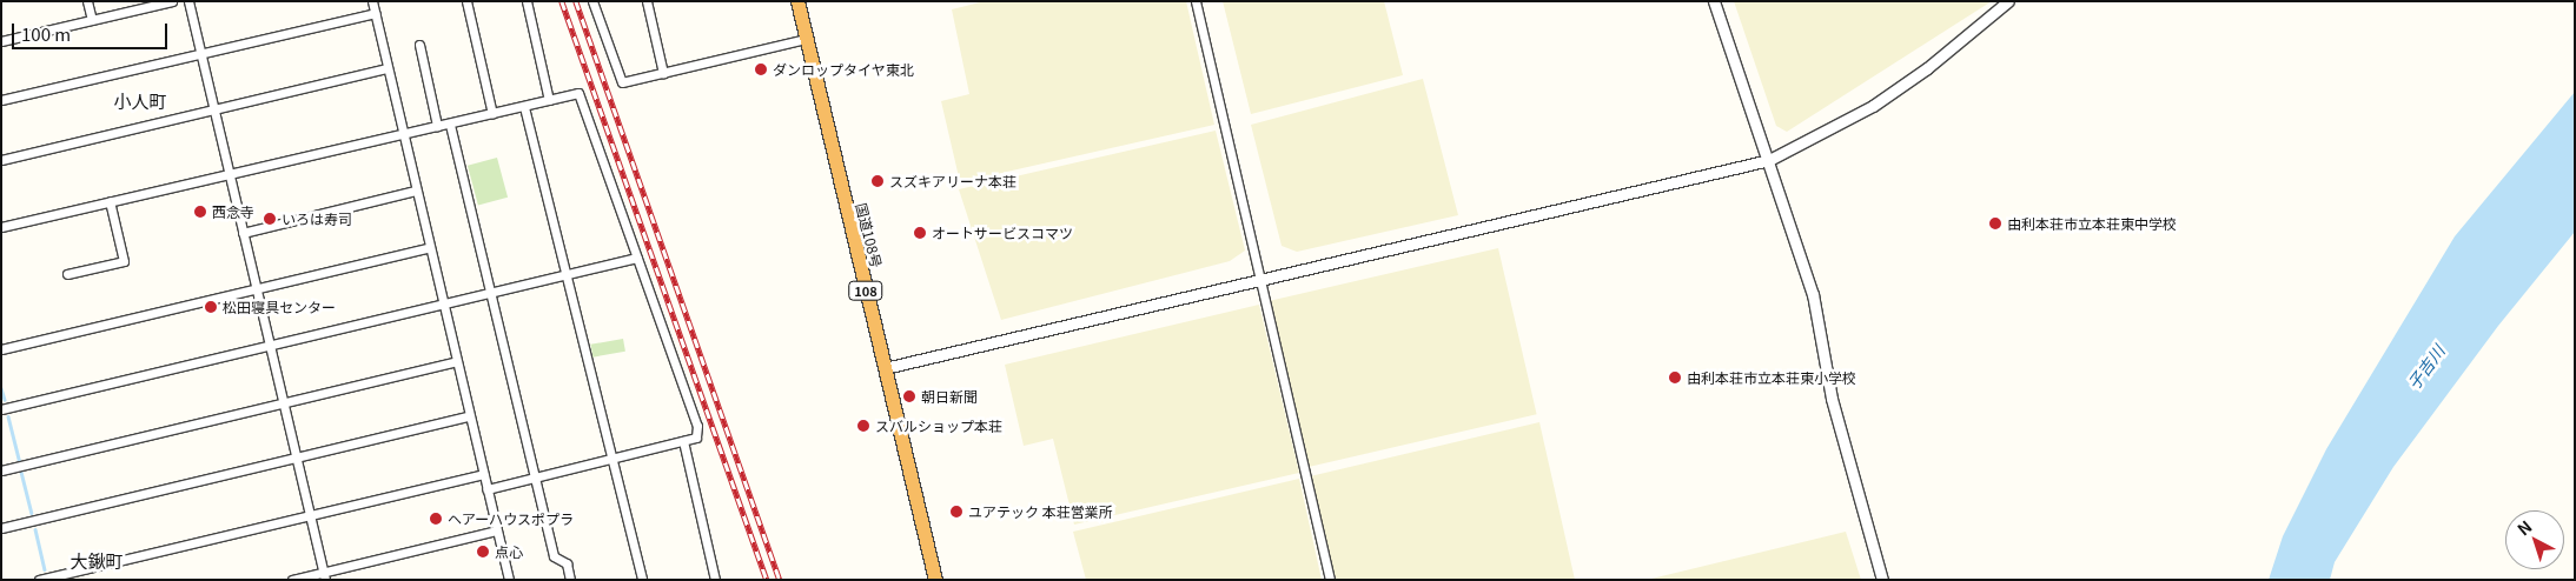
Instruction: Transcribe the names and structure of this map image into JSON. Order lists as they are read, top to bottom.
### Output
{
  "streets": {
    "highway": ["国道108号", "108"]
  },
  "districts": ["小人町", "大鍬町"],
  "water": ["子吉川"],
  "places": [
    "ダンロップタイヤ東北",
    "スズキアリーナ本荘",
    "西念寺",
    "いろは寿司",
    "由利本荘市立本荘東中学校",
    "オートサービスコマツ",
    "松田寝具センター",
    "由利本荘市立本荘東小学校",
    "朝日新聞",
    "スバルショップ本荘",
    "ユアテック 本荘営業所",
    "ヘアーハウスポプラ",
    "点心"
  ],
  "scale_bar": "100 m",
  "north": "top left"
}
